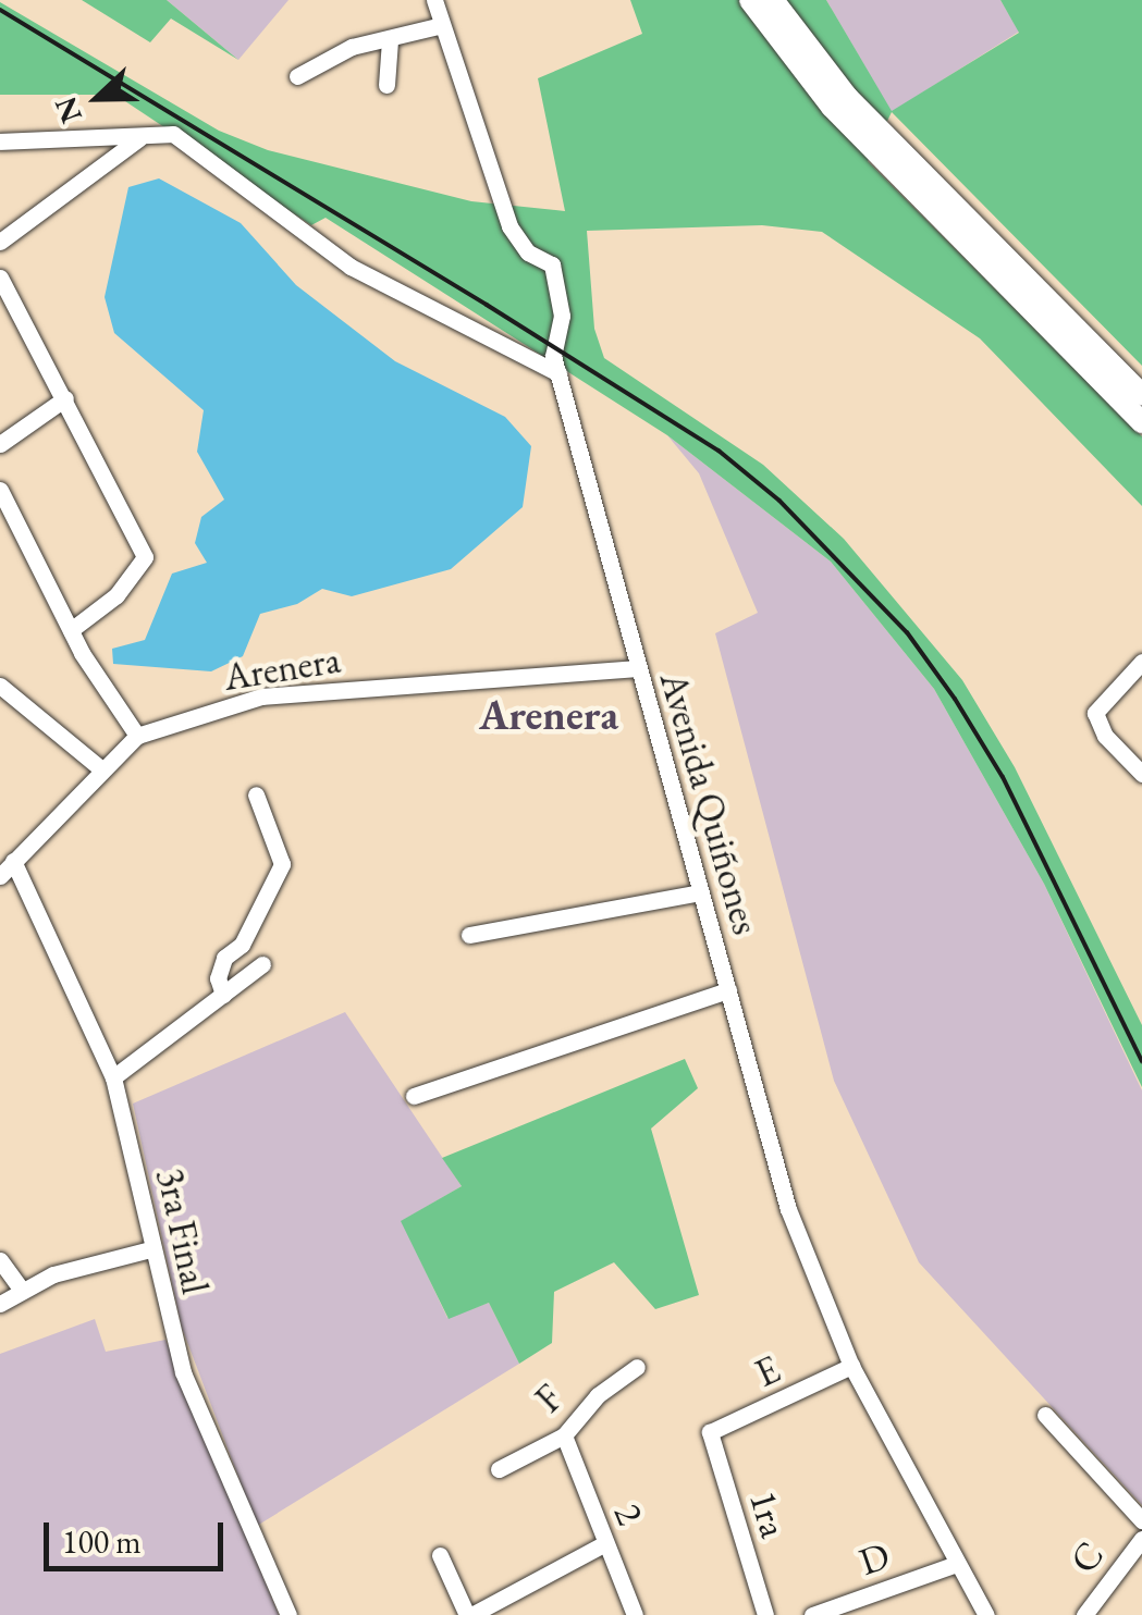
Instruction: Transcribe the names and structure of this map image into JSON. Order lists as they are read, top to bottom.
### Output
{
  "streets": {
    "street": [
      "Arenera",
      "Avenida Quiñones",
      "3ra Final",
      "E",
      "F",
      "2",
      "1ra",
      "C",
      "D"
    ]
  },
  "crossings": [
    ["Arenera", "Avenida Quiñones"],
    ["Arenera", "3ra Final"],
    ["Avenida Quiñones", "E"],
    ["Avenida Quiñones", "D"],
    ["E", "1ra"],
    ["F", "2"]
  ],
  "districts": ["Arenera"],
  "scale_bar": "100 m",
  "north": "left"
}
